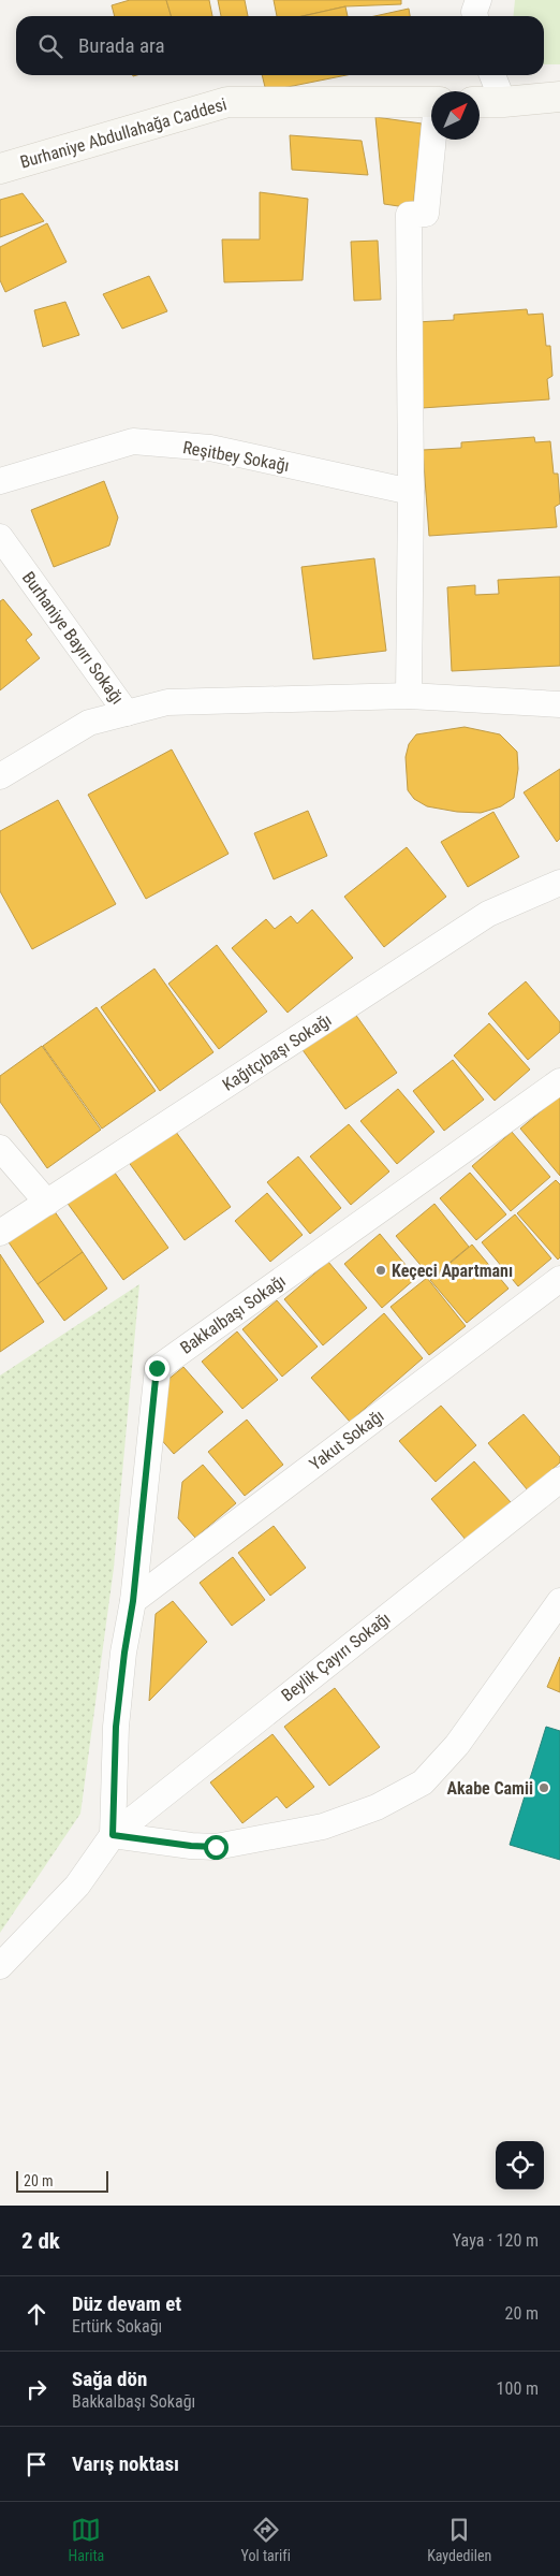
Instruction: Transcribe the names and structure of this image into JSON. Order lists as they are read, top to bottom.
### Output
{
  "streets": {
    "main road": ["Burhaniye Abdullahağa Caddesi"],
    "street": [
      "Reşitbey Sokağı",
      "Burhaniye Bayırı Sokağı",
      "Kağıtçıbaşı Sokağı",
      "Bakkalbaşı Sokağı",
      "Yakut Sokağı",
      "Beylik Çayırı Sokağı"
    ]
  },
  "crossings": [
    ["Bakkalbaşı Sokağı", "Yakut Sokağı"],
    ["Bakkalbaşı Sokağı", "Beylik Çayırı Sokağı"]
  ],
  "places": ["Keçeci Apartmanı", "Akabe Camii"],
  "scale_bar": "20 m",
  "north": "top right",
  "page": {
    "search": "Burada ara",
    "scale": "20 m",
    "heading": ["2 dk", "Yaya · 120 m"],
    "list": [
      ["Düz devam et", "Ertürk Sokağı", "20 m"],
      ["Sağa dön", "Bakkalbaşı Sokağı", "100 m"],
      "Varış noktası"
    ],
    "nav": ["Harita", "Yol tarifi", "Kaydedilen"]
  }
}
